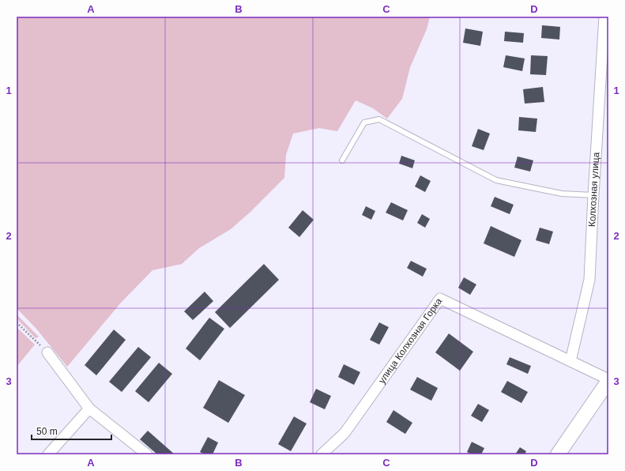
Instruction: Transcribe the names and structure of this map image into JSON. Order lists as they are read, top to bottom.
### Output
{
  "streets": {
    "street": ["Колхозная улица", "улица Колхозная Горка"]
  },
  "crossings": [
    ["Колхозная улица", "улица Колхозная Горка"]
  ],
  "scale_bar": "50 m",
  "grid": {
    "columns": [
      "A",
      "B",
      "C",
      "D"
    ],
    "rows": ["1", "2", "3"]
  }
}
